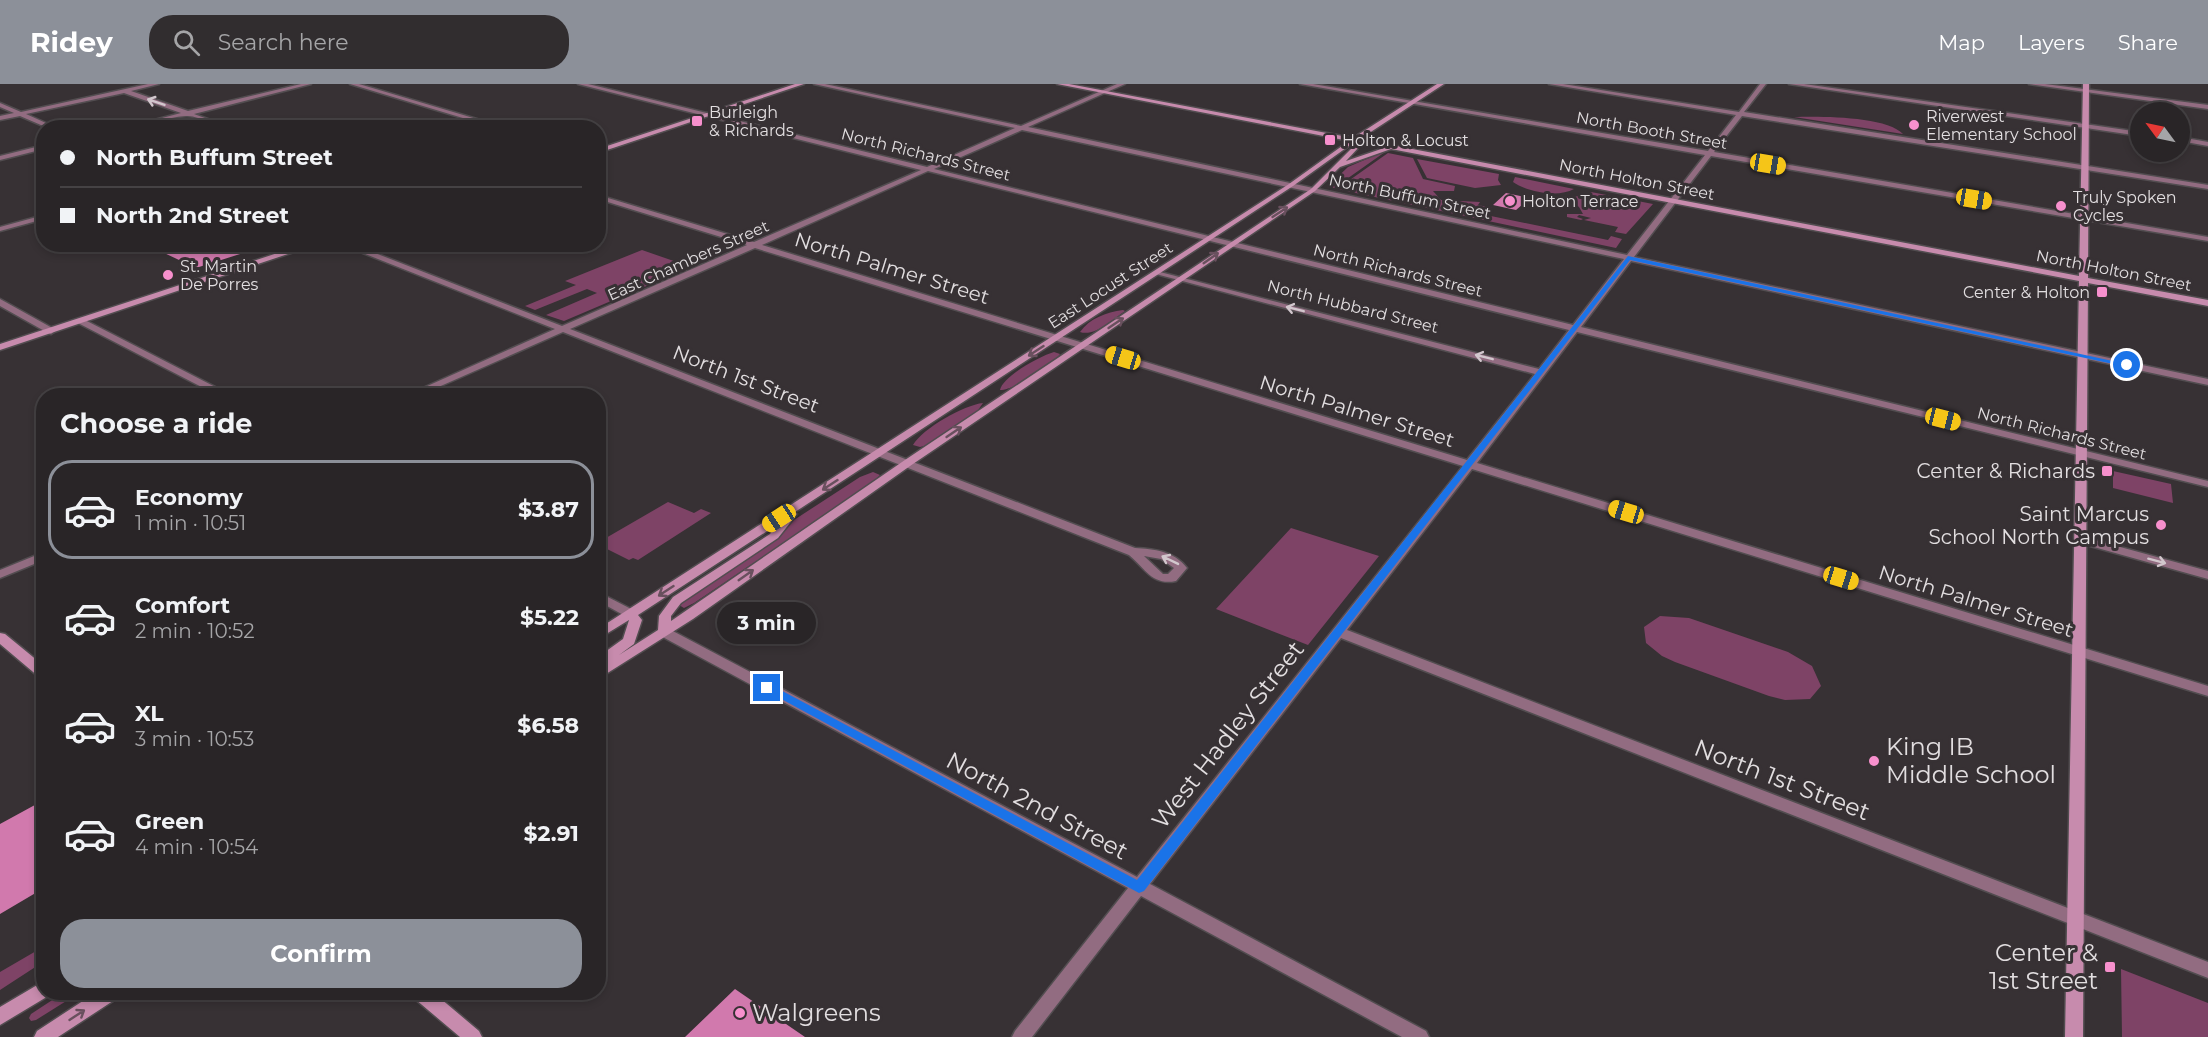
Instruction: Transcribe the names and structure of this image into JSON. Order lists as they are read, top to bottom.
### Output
{
  "streets": {
    "main road": ["North Holton Street", "East Locust Street"],
    "street": [
      "North Booth Street",
      "North Richards Street",
      "North Buffum Street",
      "East Chambers Street",
      "North Palmer Street",
      "North Hubbard Street",
      "North 1st Street",
      "West Hadley Street",
      "North 2nd Street"
    ]
  },
  "crossings": [
    ["North Booth Street", "East Locust Street"],
    ["North Booth Street", "West Hadley Street"],
    ["North Richards Street", "East Chambers Street"],
    ["North Richards Street", "East Locust Street"],
    ["North Richards Street", "West Hadley Street"],
    ["North Holton Street", "East Chambers Street"],
    ["North Holton Street", "East Locust Street"],
    ["North Holton Street", "West Hadley Street"],
    ["North Buffum Street", "East Chambers Street"],
    ["North Buffum Street", "East Locust Street"],
    ["North Buffum Street", "West Hadley Street"],
    ["East Chambers Street", "North Palmer Street"],
    ["East Chambers Street", "North 1st Street"],
    ["North Palmer Street", "East Locust Street"],
    ["North Palmer Street", "West Hadley Street"],
    ["East Locust Street", "North Hubbard Street"],
    ["East Locust Street", "North 1st Street"],
    ["East Locust Street", "North 2nd Street"],
    ["North Hubbard Street", "West Hadley Street"],
    ["North 1st Street", "West Hadley Street"],
    ["West Hadley Street", "North 2nd Street"]
  ],
  "one_way": ["North Hubbard Street"],
  "places": {
    "transit": [
      "Burleigh & Richards",
      "Holton & Locust",
      "Center & Holton",
      "Center & Richards",
      "Center & 1st Street"
    ],
    "other": [
      "Riverwest Elementary School",
      "Holton Terrace",
      "Truly Spoken Cycles",
      "St. Martin De Porres",
      "Saint Marcus School North Campus",
      "King IB Middle School",
      "Walgreens"
    ]
  },
  "north": "top left",
  "page": {
    "header": "Ridey",
    "search": "Search here",
    "nav": ["Map", "Layers", "Share"],
    "banner": ["North Buffum Street", "North 2nd Street"],
    "heading": "Choose a ride",
    "list": [
      {
        "name": "Economy",
        "note": "1 min · 10:51",
        "value": "$3.87"
      },
      {
        "name": "Comfort",
        "note": "2 min · 10:52",
        "value": "$5.22"
      },
      {
        "name": "XL",
        "note": "3 min · 10:53",
        "value": "$6.58"
      },
      {
        "name": "Green",
        "note": "4 min · 10:54",
        "value": "$2.91"
      }
    ],
    "bubble": "3 min",
    "buttons": "Confirm"
  }
}
